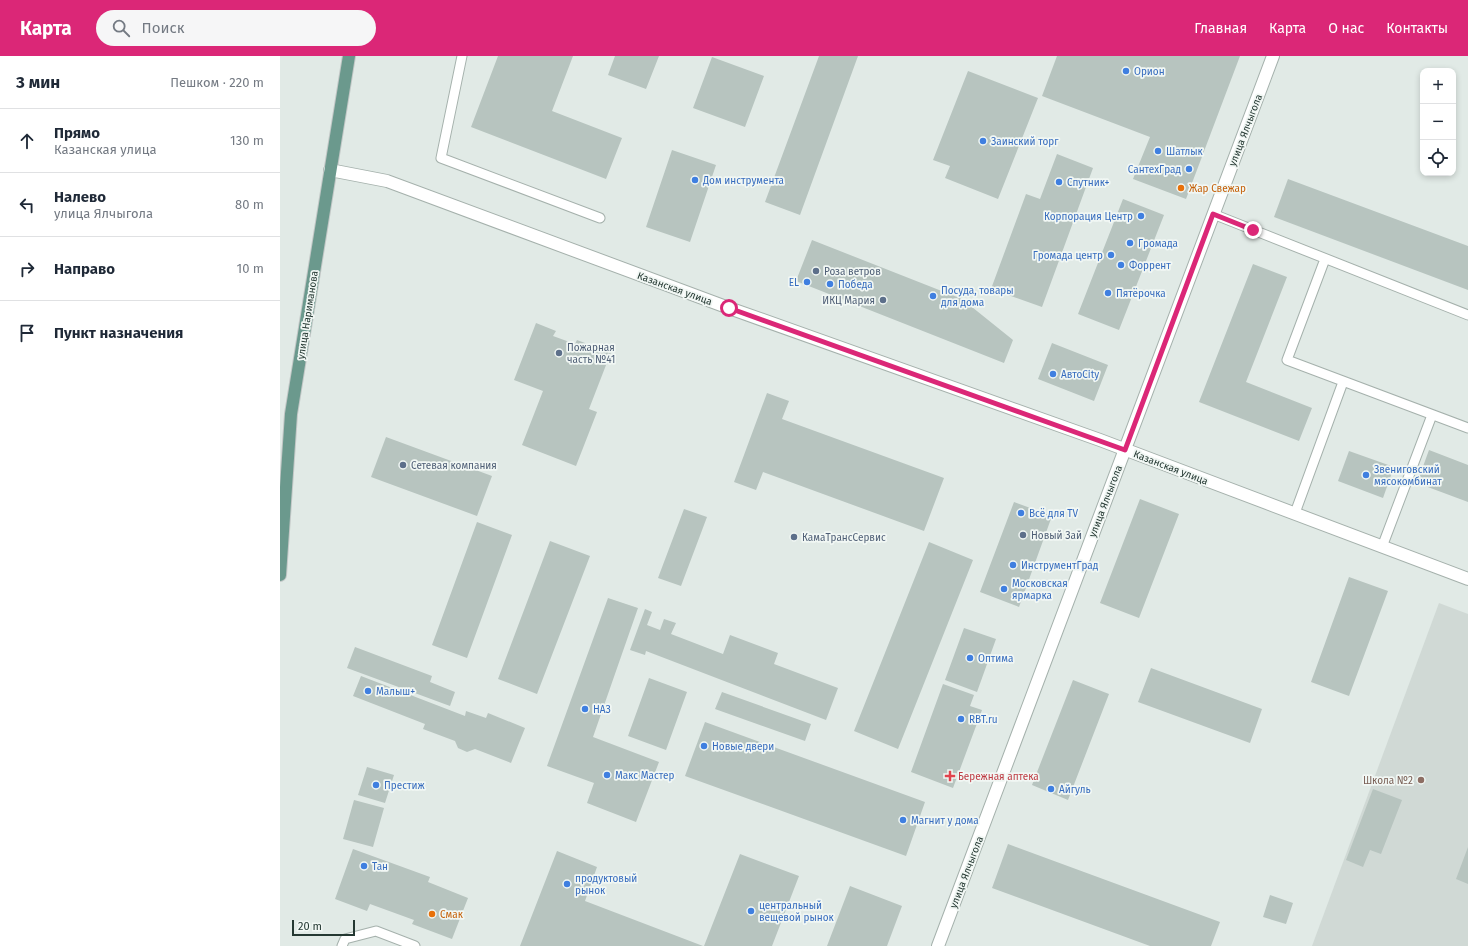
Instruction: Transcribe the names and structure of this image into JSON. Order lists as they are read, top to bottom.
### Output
{
  "streets": {
    "main road": ["улица Нариманова"],
    "street": ["улица Ялчыгола", "Казанская улица"]
  },
  "crossings": [
    ["улица Ялчыгола", "Казанская улица"],
    ["Казанская улица", "улица Нариманова"]
  ],
  "places": {
    "other": [
      "Орион",
      "Заинский торг",
      "Шатлык",
      "СантехГрад",
      "Дом инструмента",
      "Спутник+",
      "Жар Свежар",
      "Корпорация Центр",
      "Громада",
      "Громада центр",
      "Форрент",
      "Роза ветров",
      "EL",
      "Победа",
      "Пятёрочка",
      "Посуда, товары для дома",
      "ИКЦ Мария",
      "Пожарная часть №41",
      "АвтоCity",
      "Сетевая компания",
      "Звениговский мясокомбинат",
      "Всё для TV",
      "Новый Зай",
      "КамаТрансСервис",
      "ИнструментГрад",
      "Московская ярмарка",
      "Оптима",
      "Малыш+",
      "НАЗ",
      "RBT.ru",
      "Новые двери",
      "Макс Мастер",
      "Школа №2",
      "Престиж",
      "Айгуль",
      "Магнит у дома",
      "Тан",
      "продуктовый рынок",
      "центральный вещевой рынок",
      "Смак"
    ],
    "health": ["Бережная аптека"]
  },
  "scale_bar": "20 m",
  "page": {
    "header": "Карта",
    "search": "Поиск",
    "nav": [
      "Главная",
      "Карта",
      "О нас",
      "Контакты"
    ],
    "heading": ["3 мин", "Пешком · 220 m"],
    "map_buttons": ["+", "−"],
    "list": [
      ["Прямо", "Казанская улица", "130 m"],
      ["Налево", "улица Ялчыгола", "80 m"],
      ["Направо", "10 m"],
      "Пункт назначения"
    ],
    "scale": "20 m"
  }
}
